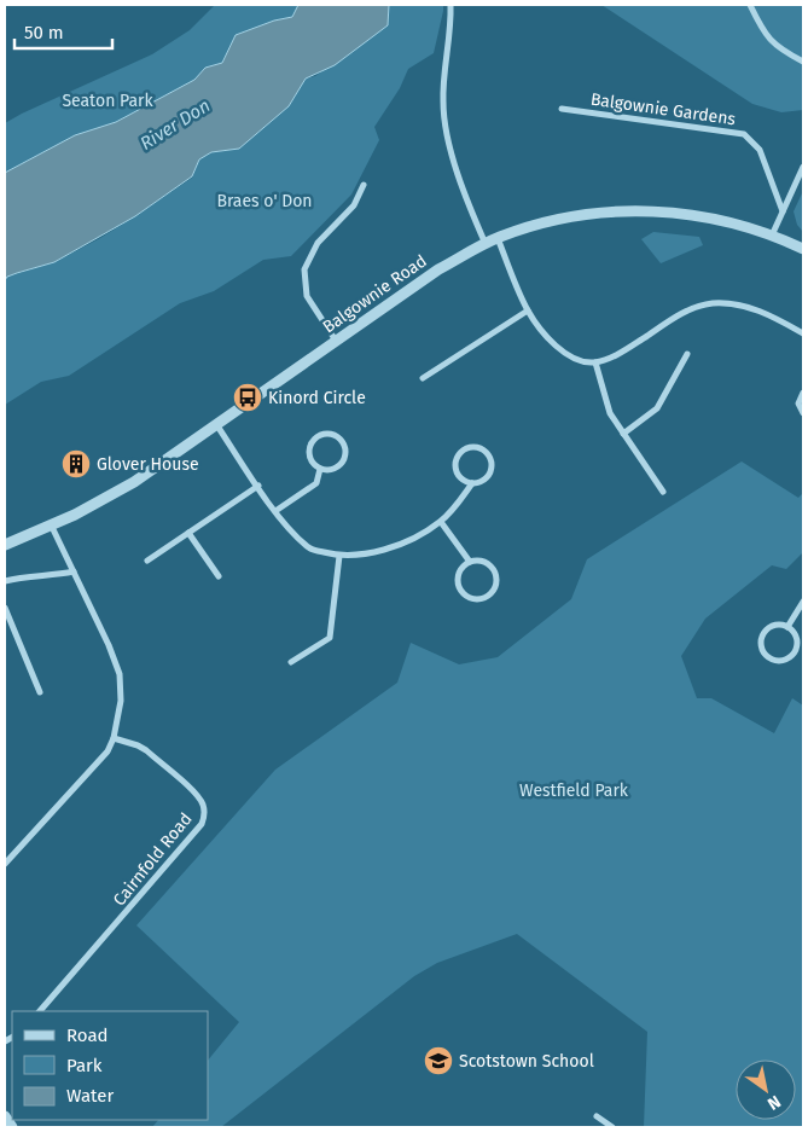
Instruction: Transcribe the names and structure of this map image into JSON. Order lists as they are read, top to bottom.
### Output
{
  "streets": {
    "street": ["Balgownie Gardens", "Balgownie Road", "Cairnfold Road"]
  },
  "water": ["River Don"],
  "parks": ["Seaton Park", "Braes o' Don", "Westfield Park"],
  "places": {
    "bus stop": ["Kinord Circle"],
    "building": ["Glover House"],
    "school or university": ["Scotstown School"]
  },
  "legend": ["Road", "Park", "Water"],
  "scale_bar": "50 m",
  "north": "bottom right"
}
